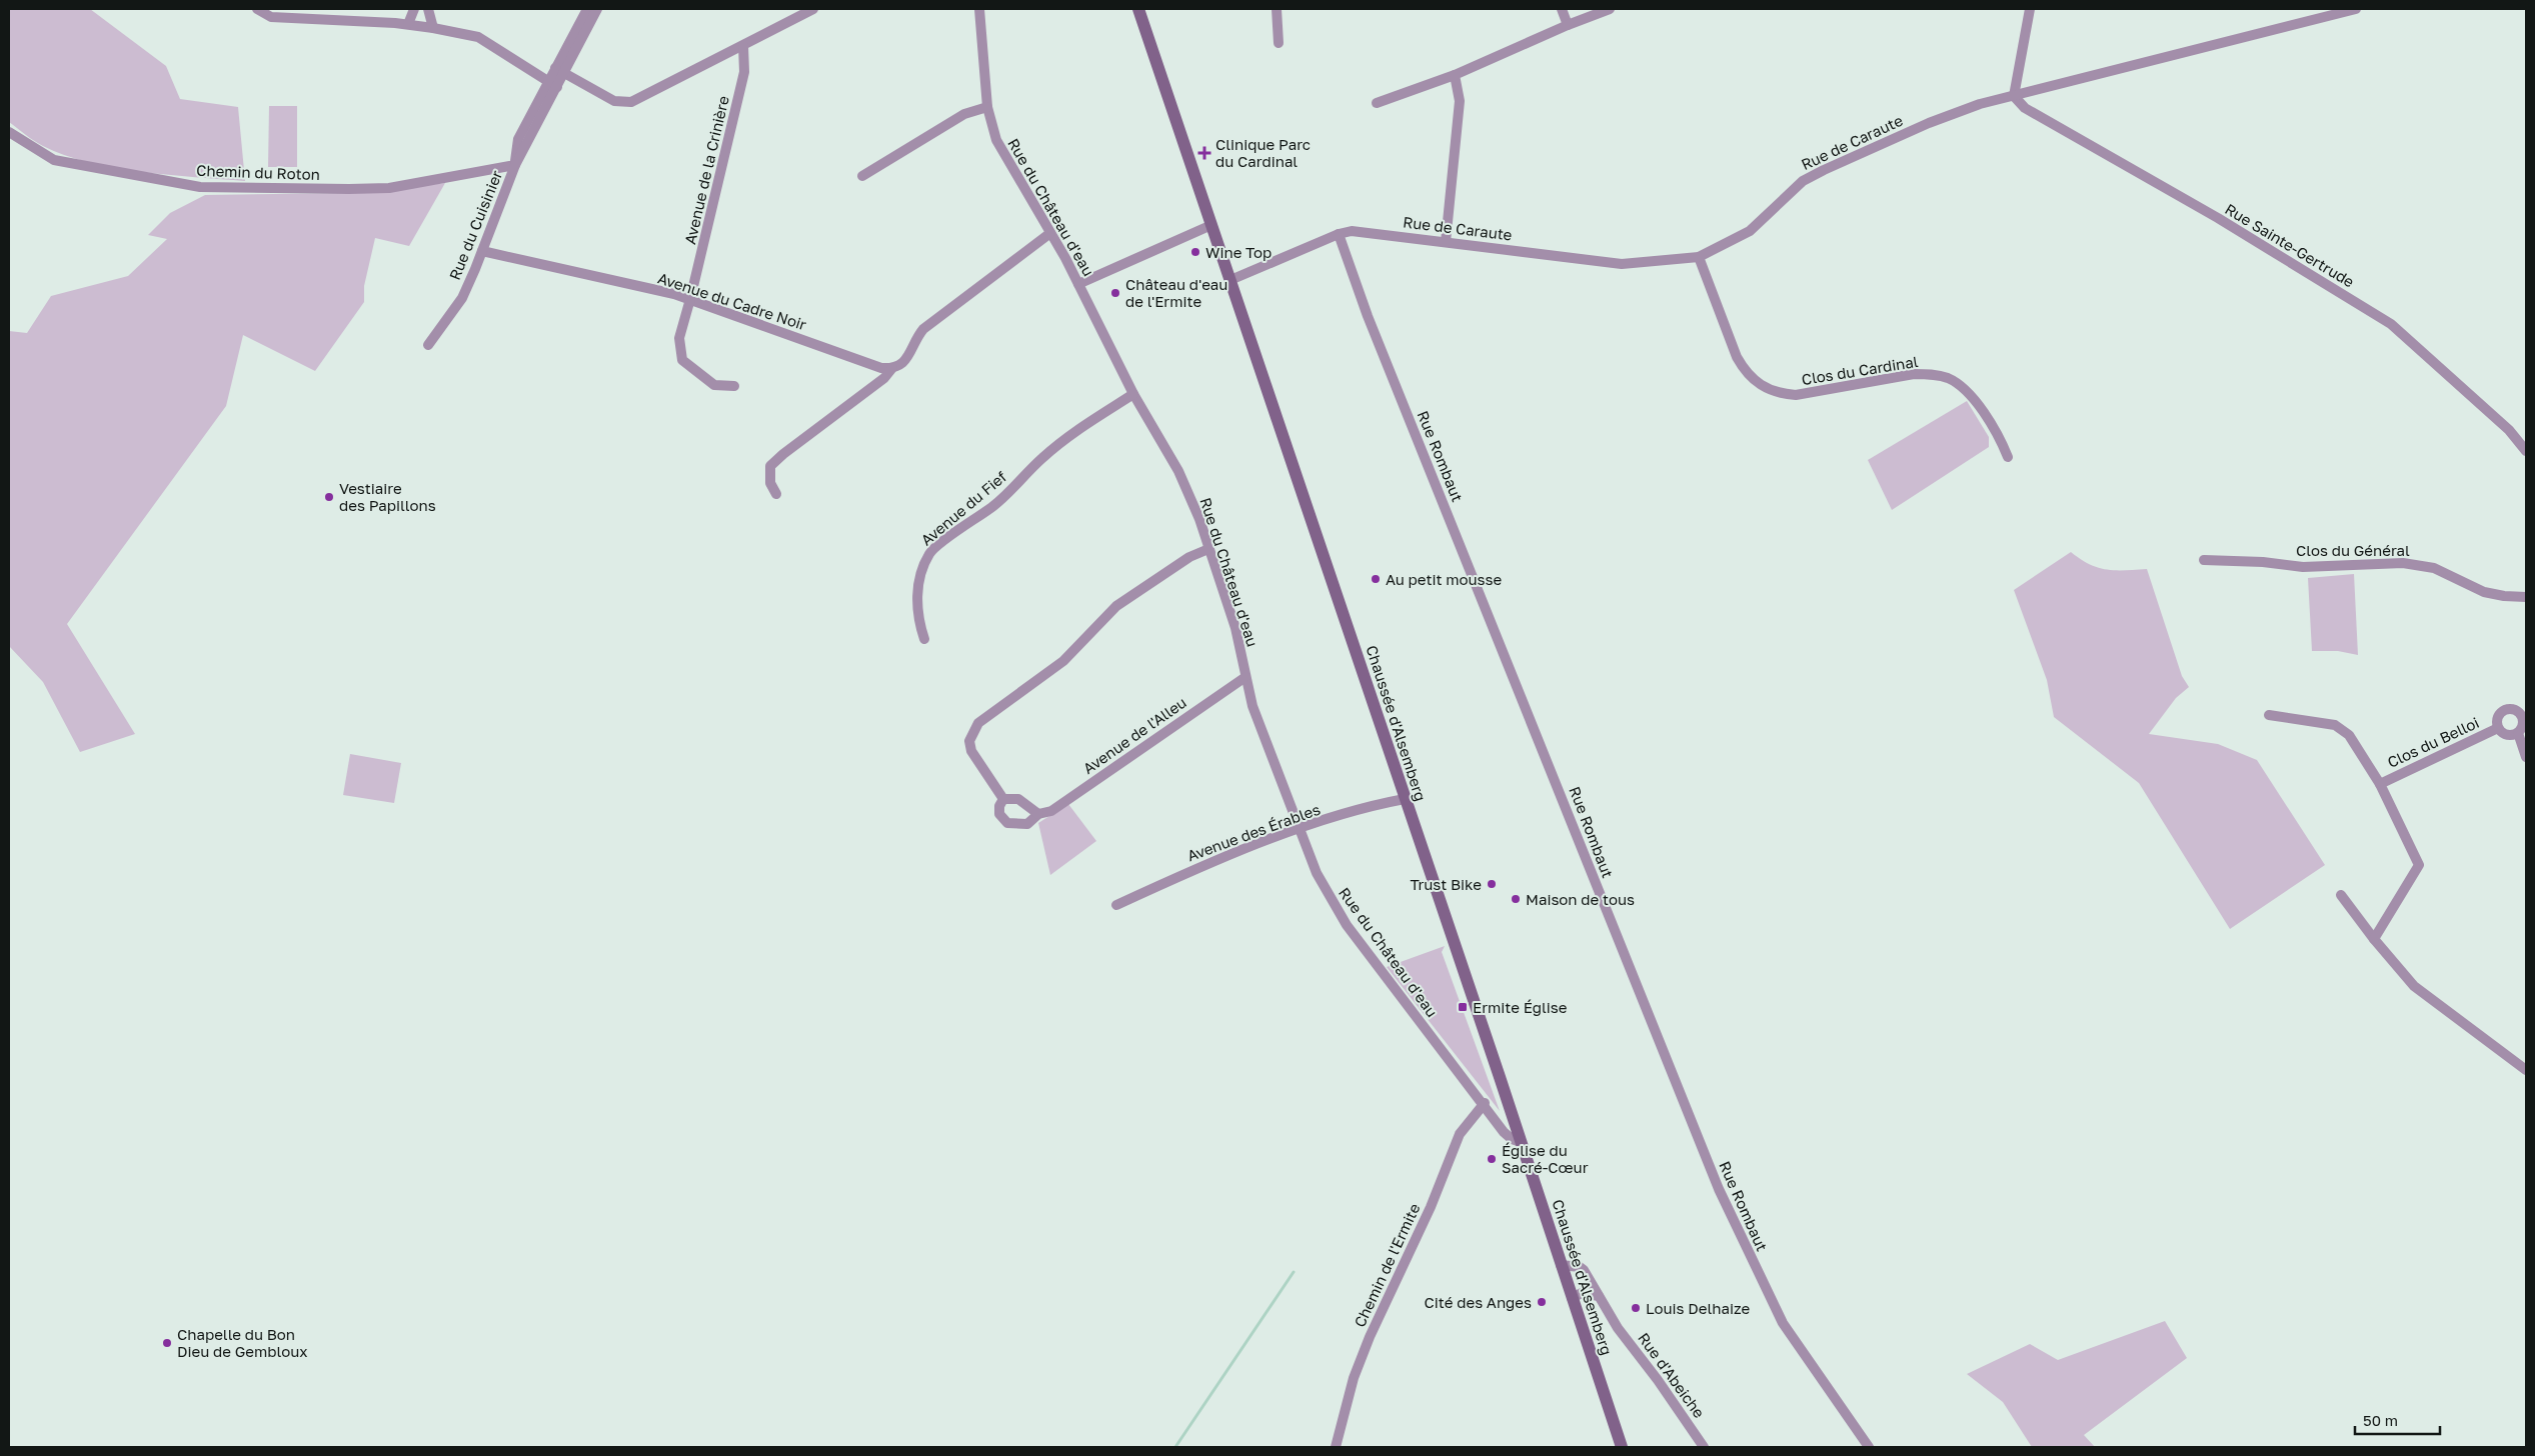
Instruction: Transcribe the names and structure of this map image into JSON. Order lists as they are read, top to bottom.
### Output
{
  "streets": {
    "main road": ["Chaussée d'Alsemberg"],
    "street": [
      "Rue de Caraute",
      "Avenue de la Crinière",
      "Chemin du Roton",
      "Rue du Château d'eau",
      "Rue du Cuisinier",
      "Rue Sainte-Gertrude",
      "Avenue du Cadre Noir",
      "Clos du Cardinal",
      "Rue Rombaut",
      "Avenue du Fief",
      "Clos du Général",
      "Avenue de l'Alleu",
      "Clos du Belloi",
      "Avenue des Érables",
      "Chemin de l'Ermite",
      "Rue d'Abeiche"
    ]
  },
  "crossings": [
    ["Rue de Caraute", "Rue Sainte-Gertrude"],
    ["Rue de Caraute", "Clos du Cardinal"],
    ["Rue de Caraute", "Rue Rombaut"],
    ["Rue de Caraute", "Chaussée d'Alsemberg"],
    ["Avenue de la Crinière", "Avenue du Cadre Noir"],
    ["Chemin du Roton", "Rue du Cuisinier"],
    ["Rue du Château d'eau", "Avenue du Fief"],
    ["Rue du Château d'eau", "Chaussée d'Alsemberg"],
    ["Rue du Château d'eau", "Avenue de l'Alleu"],
    ["Rue du Château d'eau", "Avenue des Érables"],
    ["Rue du Château d'eau", "Chemin de l'Ermite"],
    ["Rue du Cuisinier", "Avenue du Cadre Noir"],
    ["Chaussée d'Alsemberg", "Avenue des Érables"],
    ["Chaussée d'Alsemberg", "Rue d'Abeiche"]
  ],
  "places": {
    "health": ["Clinique Parc du Cardinal"],
    "other": [
      "Wine Top",
      "Château d'eau de l'Ermite",
      "Vestiaire des Papillons",
      "Au petit mousse",
      "Trust Bike",
      "Maison de tous",
      "Église du Sacré-Cœur",
      "Cité des Anges",
      "Louis Delhaize",
      "Chapelle du Bon Dieu de Gembloux"
    ],
    "transit": ["Ermite Église"]
  },
  "scale_bar": "50 m"
}
